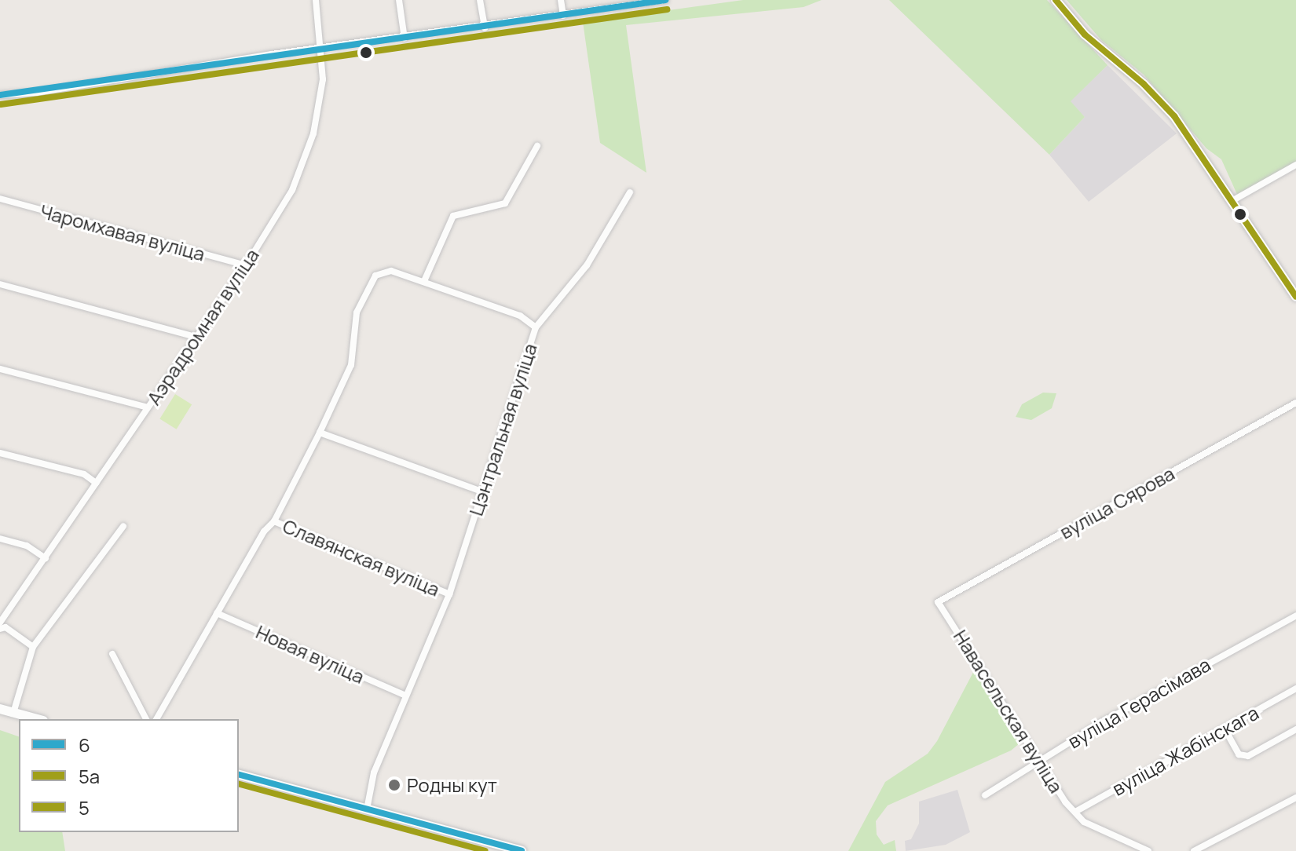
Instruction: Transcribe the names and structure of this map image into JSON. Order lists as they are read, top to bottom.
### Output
{
  "streets": {
    "street": [
      "Чаромхавая вуліца",
      "Аэрадромная вуліца",
      "Цэнтральная вуліца",
      "вуліца Сярова",
      "Славянская вуліца",
      "Новая вуліца",
      "вуліца Герасімава",
      "Навасельская вуліца",
      "вуліца Жабінскага"
    ]
  },
  "crossings": [
    ["Чаромхавая вуліца", "Аэрадромная вуліца"],
    ["Цэнтральная вуліца", "Славянская вуліца"],
    ["Цэнтральная вуліца", "Новая вуліца"],
    ["вуліца Сярова", "Навасельская вуліца"],
    ["вуліца Герасімава", "Навасельская вуліца"],
    ["Навасельская вуліца", "вуліца Жабінскага"]
  ],
  "places": ["Родны кут"],
  "lines": ["transit line 6", "transit line 5", "transit line 5а"],
  "legend": ["6", "5а", "5"]
}
